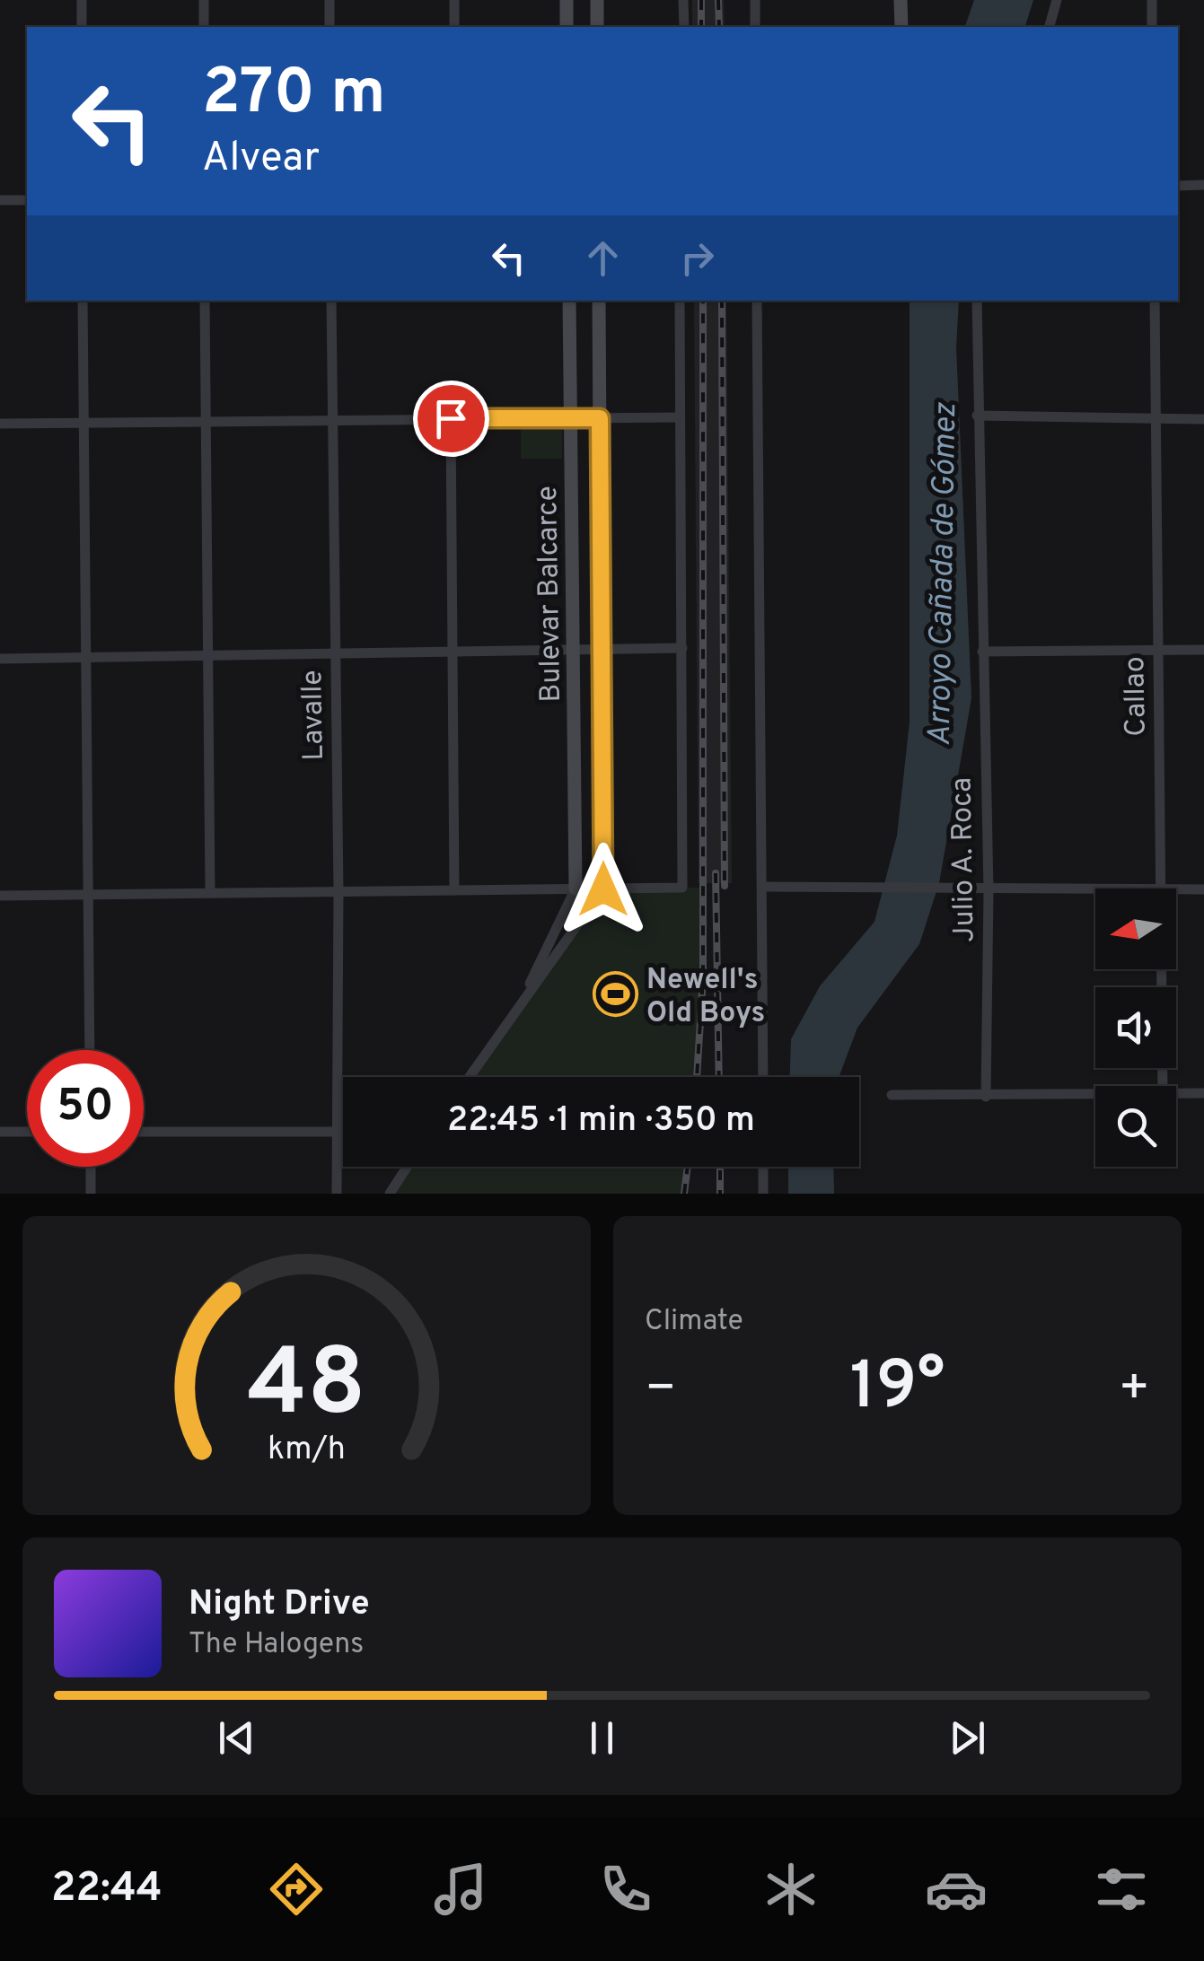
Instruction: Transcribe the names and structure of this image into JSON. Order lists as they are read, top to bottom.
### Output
{
  "streets": {
    "main road": ["Bulevar Balcarce"],
    "street": ["Callao", "Lavalle", "Julio A. Roca"]
  },
  "water": ["Arroyo Cañada de Gómez"],
  "places": {
    "sports": ["Newell's Old Boys"]
  },
  "north": "left",
  "page": {
    "turn": ["270 m", "Alvear"],
    "limit": "50",
    "trip": "22:45 · 1 min · 350 m",
    "tile": "Climate",
    "heat": ["−", "19°", "+"],
    "song": ["Night Drive", "The Halogens"],
    "tabs": "22:44",
    "gauge": ["48", "km/h"]
  }
}
